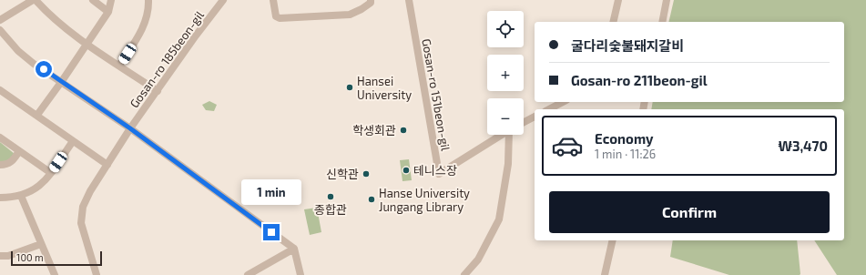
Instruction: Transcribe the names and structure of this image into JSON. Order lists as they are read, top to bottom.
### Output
{
  "streets": {
    "street": ["Gosan-ro 185beon-gil", "Gosan-ro 151beon-gil"]
  },
  "places": [
    "Hansei University",
    "학생회관",
    "테니스장",
    "신학관",
    "종합관",
    "Hanse University Jungang Library"
  ],
  "scale_bar": "100 m",
  "page": {
    "map_buttons": ["+", "−"],
    "banner": ["굴다리숯불돼지갈비", "Gosan-ro 211beon-gil"],
    "list": [
      {
        "name": "Economy",
        "note": "1 min · 11:26",
        "value": "₩3,470"
      }
    ],
    "bubble": "1 min",
    "buttons": "Confirm",
    "scale": "100 m"
  }
}
